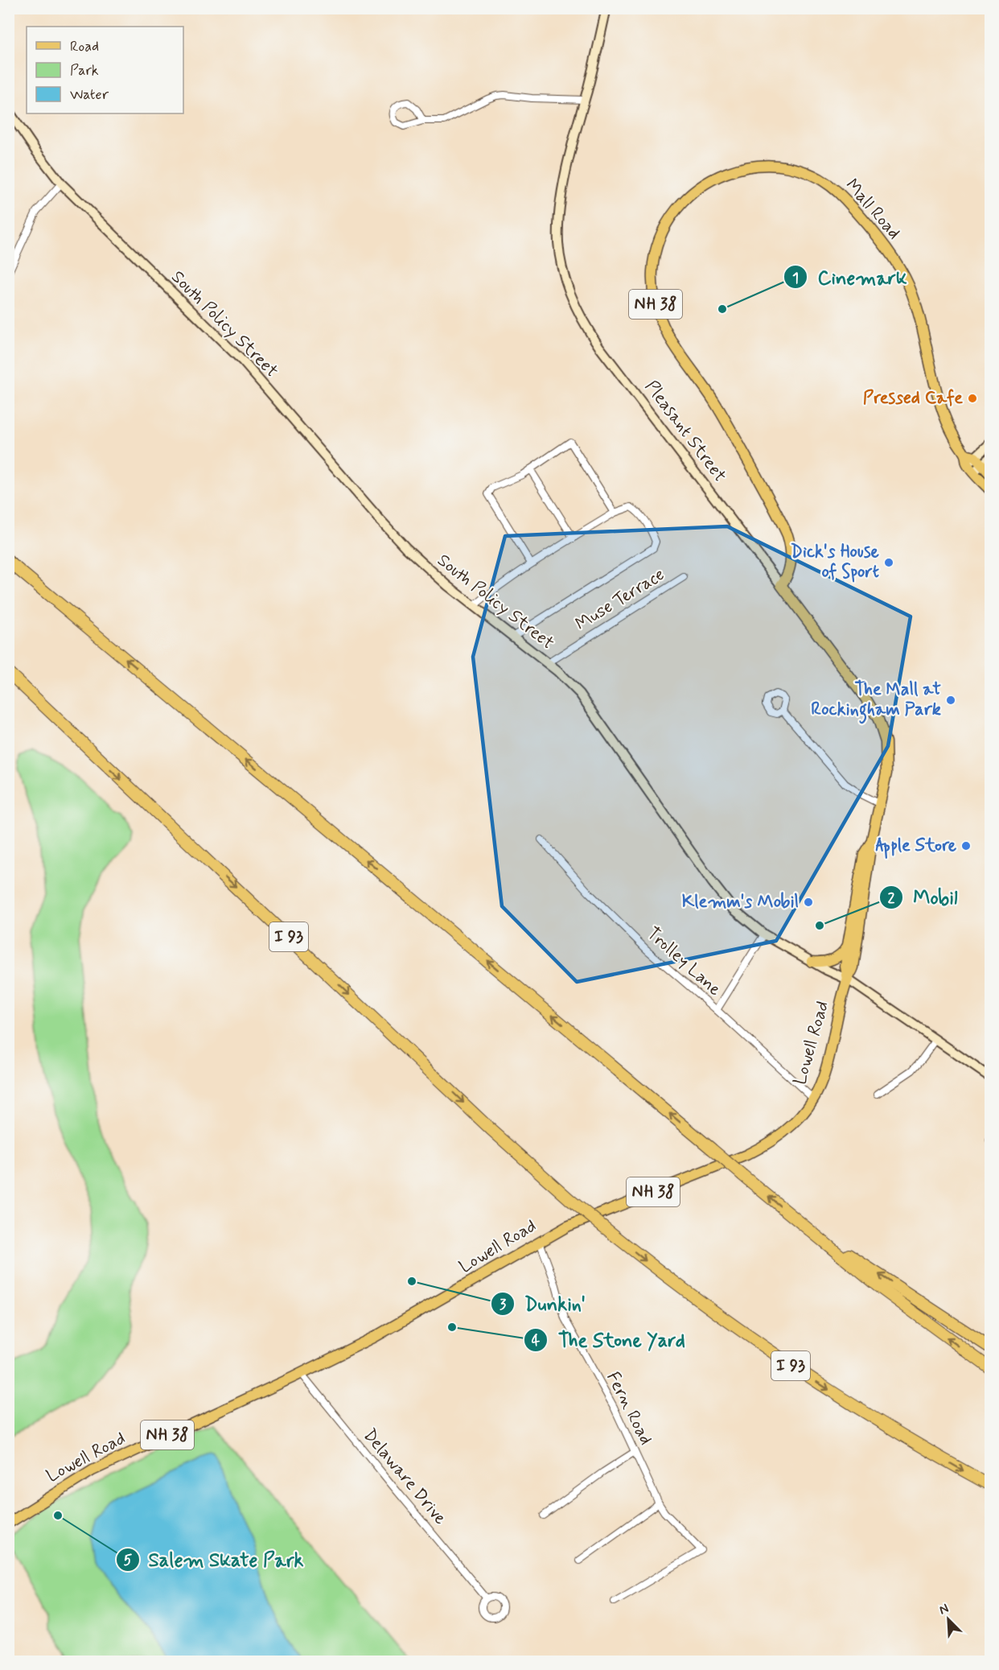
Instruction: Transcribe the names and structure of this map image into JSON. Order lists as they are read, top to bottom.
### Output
{
  "streets": {
    "highway": ["I 93"],
    "main road": [
      "Mall Road",
      "NH 38",
      "Pleasant Street",
      "Lowell Road"
    ],
    "street": [
      "South Policy Street",
      "Muse Terrace",
      "Trolley Lane",
      "Fern Road",
      "Delaware Drive"
    ]
  },
  "crossings": [
    ["Mall Road", "Pleasant Street"],
    ["South Policy Street", "Pleasant Street"],
    ["South Policy Street", "Muse Terrace"],
    ["South Policy Street", "Lowell Road"],
    ["Pleasant Street", "Lowell Road"],
    ["Trolley Lane", "Lowell Road"],
    ["Lowell Road", "Fern Road"],
    ["Lowell Road", "Delaware Drive"]
  ],
  "places": [
    "Cinemark",
    "Pressed Cafe",
    "Dick's House of Sport",
    "The Mall at Rockingham Park",
    "Apple Store",
    "Klemm's Mobil",
    "Mobil",
    "Dunkin'",
    "The Stone Yard",
    "Salem Skate Park"
  ],
  "legend": ["Road", "Park", "Water"],
  "north": "top left"
}
